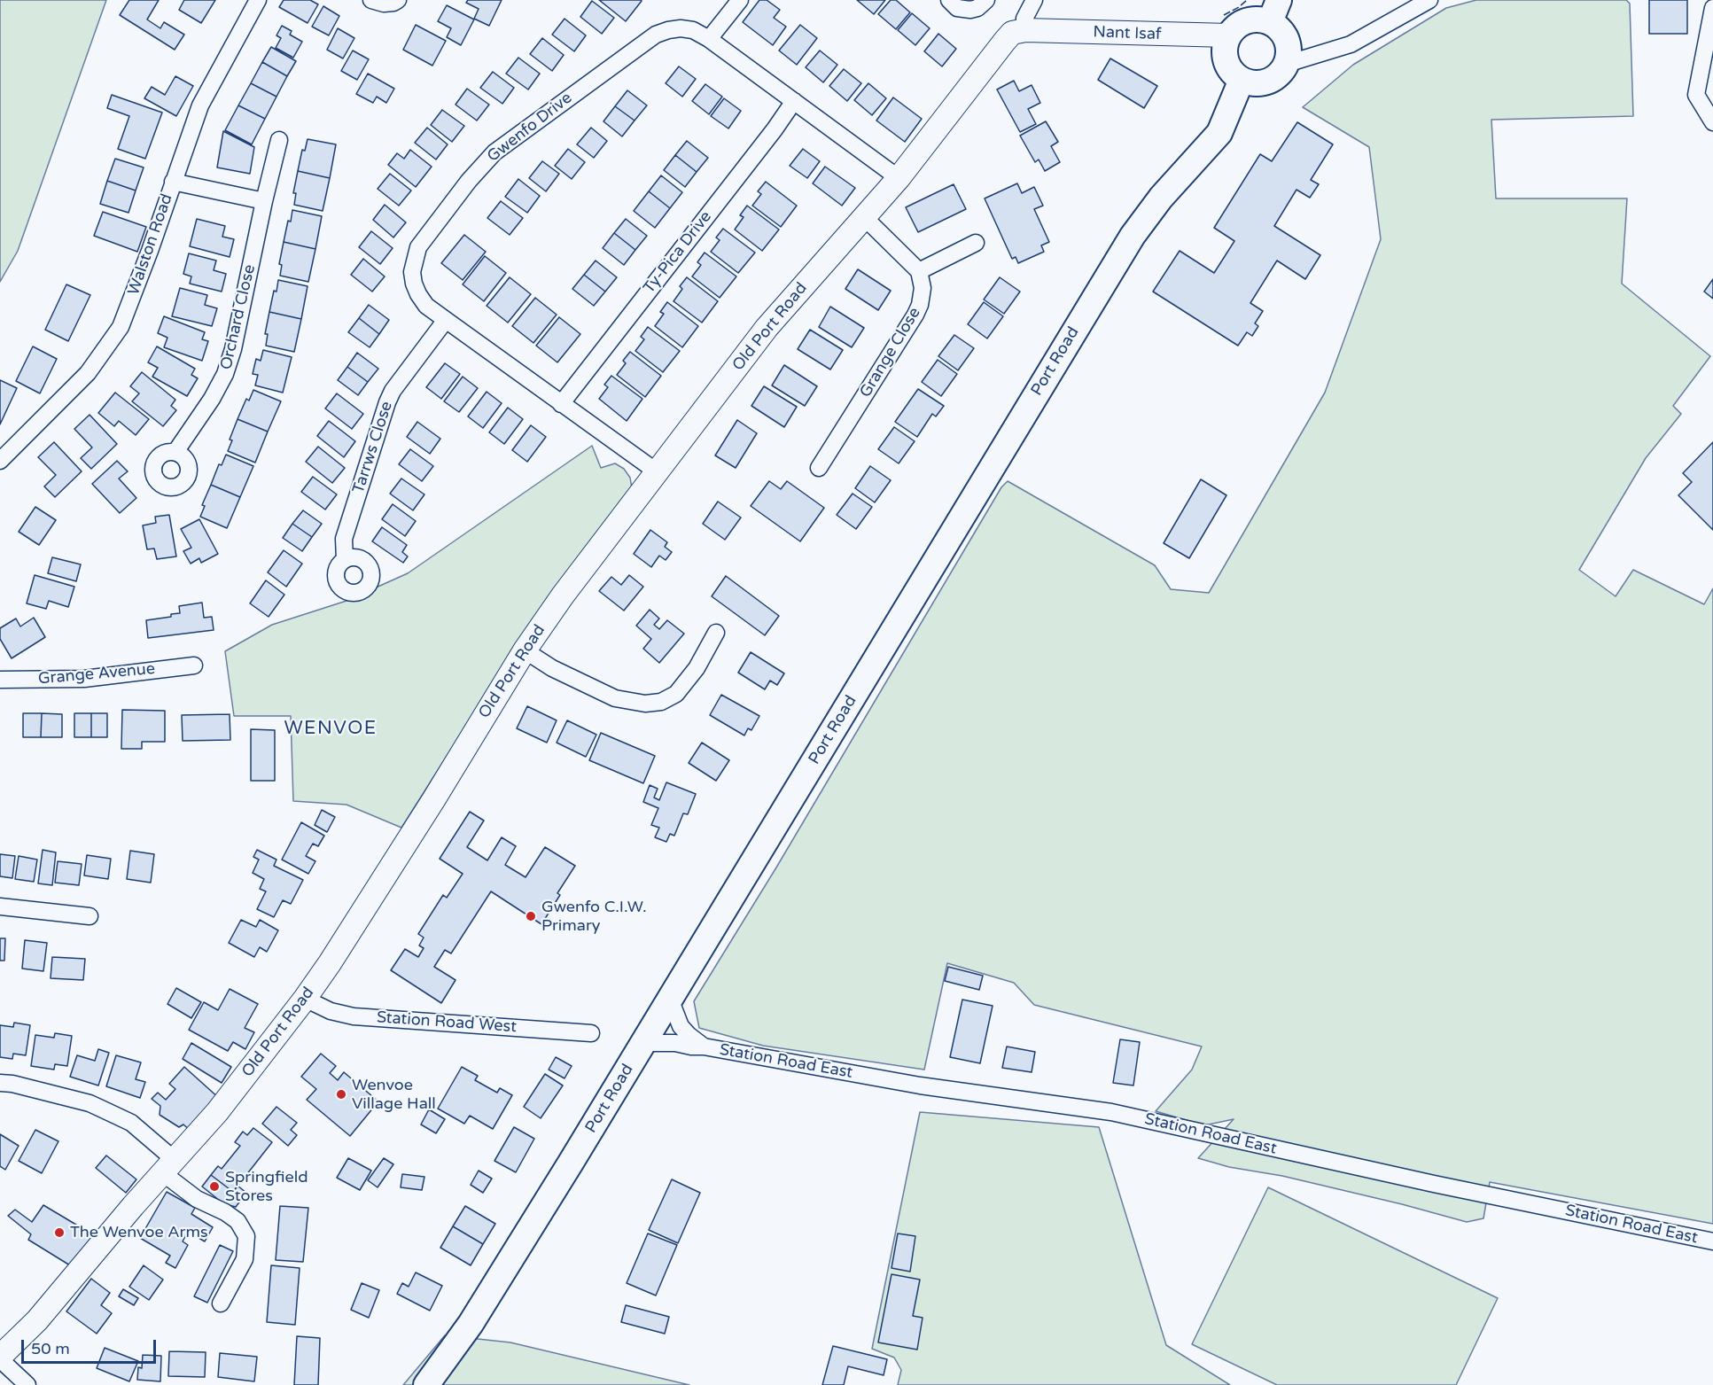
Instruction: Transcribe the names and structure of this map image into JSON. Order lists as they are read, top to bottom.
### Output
{
  "streets": {
    "main road": ["Port Road"],
    "street": [
      "Nant Isaf",
      "Gwenfo Drive",
      "Walston Road",
      "Ty-Pica Drive",
      "Orchard Close",
      "Old Port Road",
      "Grange Close",
      "Tarrws Close",
      "Grange Avenue",
      "Station Road West",
      "Station Road East"
    ]
  },
  "crossings": [
    ["Nant Isaf", "Old Port Road"],
    ["Nant Isaf", "Port Road"],
    ["Gwenfo Drive", "Ty-Pica Drive"],
    ["Gwenfo Drive", "Old Port Road"],
    ["Gwenfo Drive", "Tarrws Close"],
    ["Old Port Road", "Station Road West"],
    ["Port Road", "Station Road East"]
  ],
  "districts": ["WENVOE"],
  "places": [
    "Gwenfo C.I.W. Primary",
    "Wenvoe Village Hall",
    "Springfield Stores",
    "The Wenvoe Arms"
  ],
  "scale_bar": "50 m"
}
